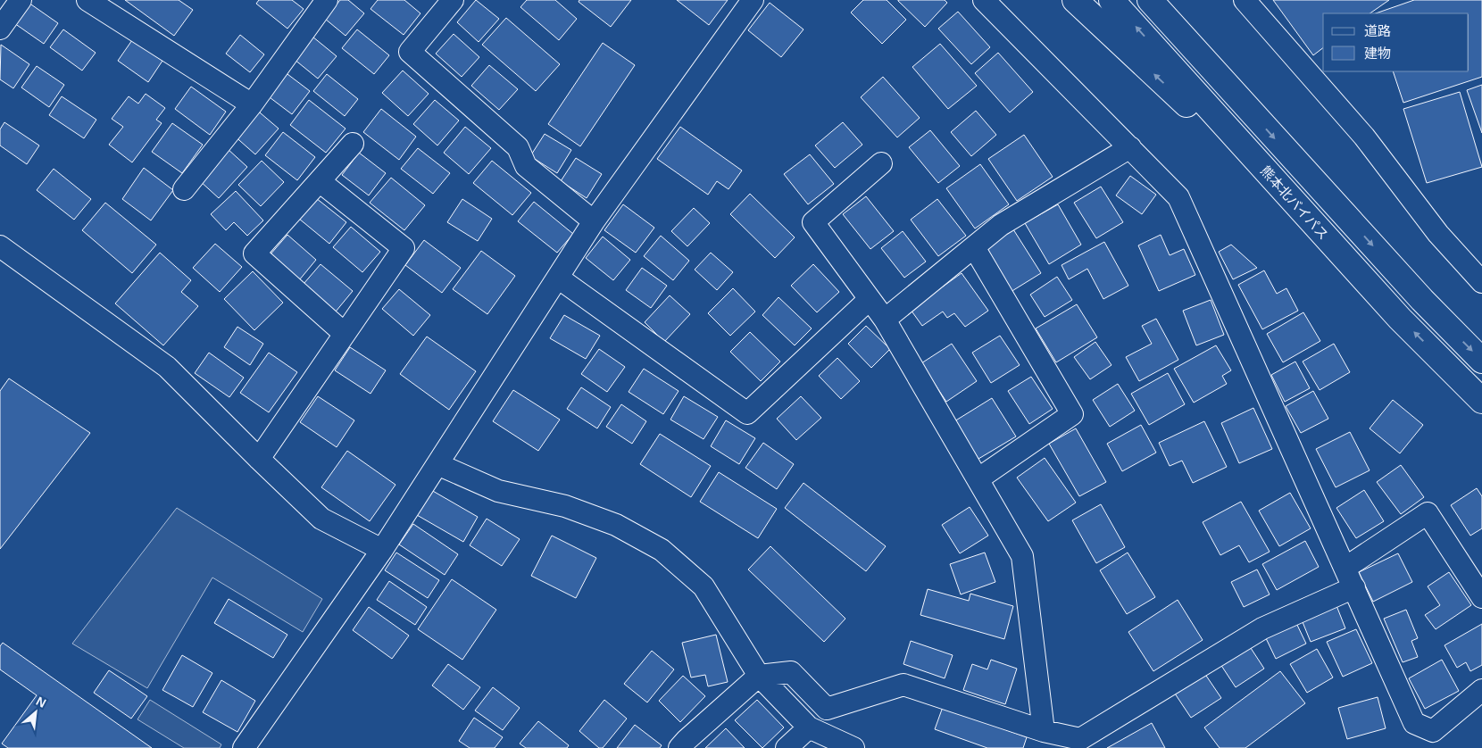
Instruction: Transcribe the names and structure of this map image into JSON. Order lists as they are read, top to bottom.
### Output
{
  "streets": {
    "highway": ["熊本北バイパス"]
  },
  "legend": ["道路", "建物"],
  "north": "top right"
}
